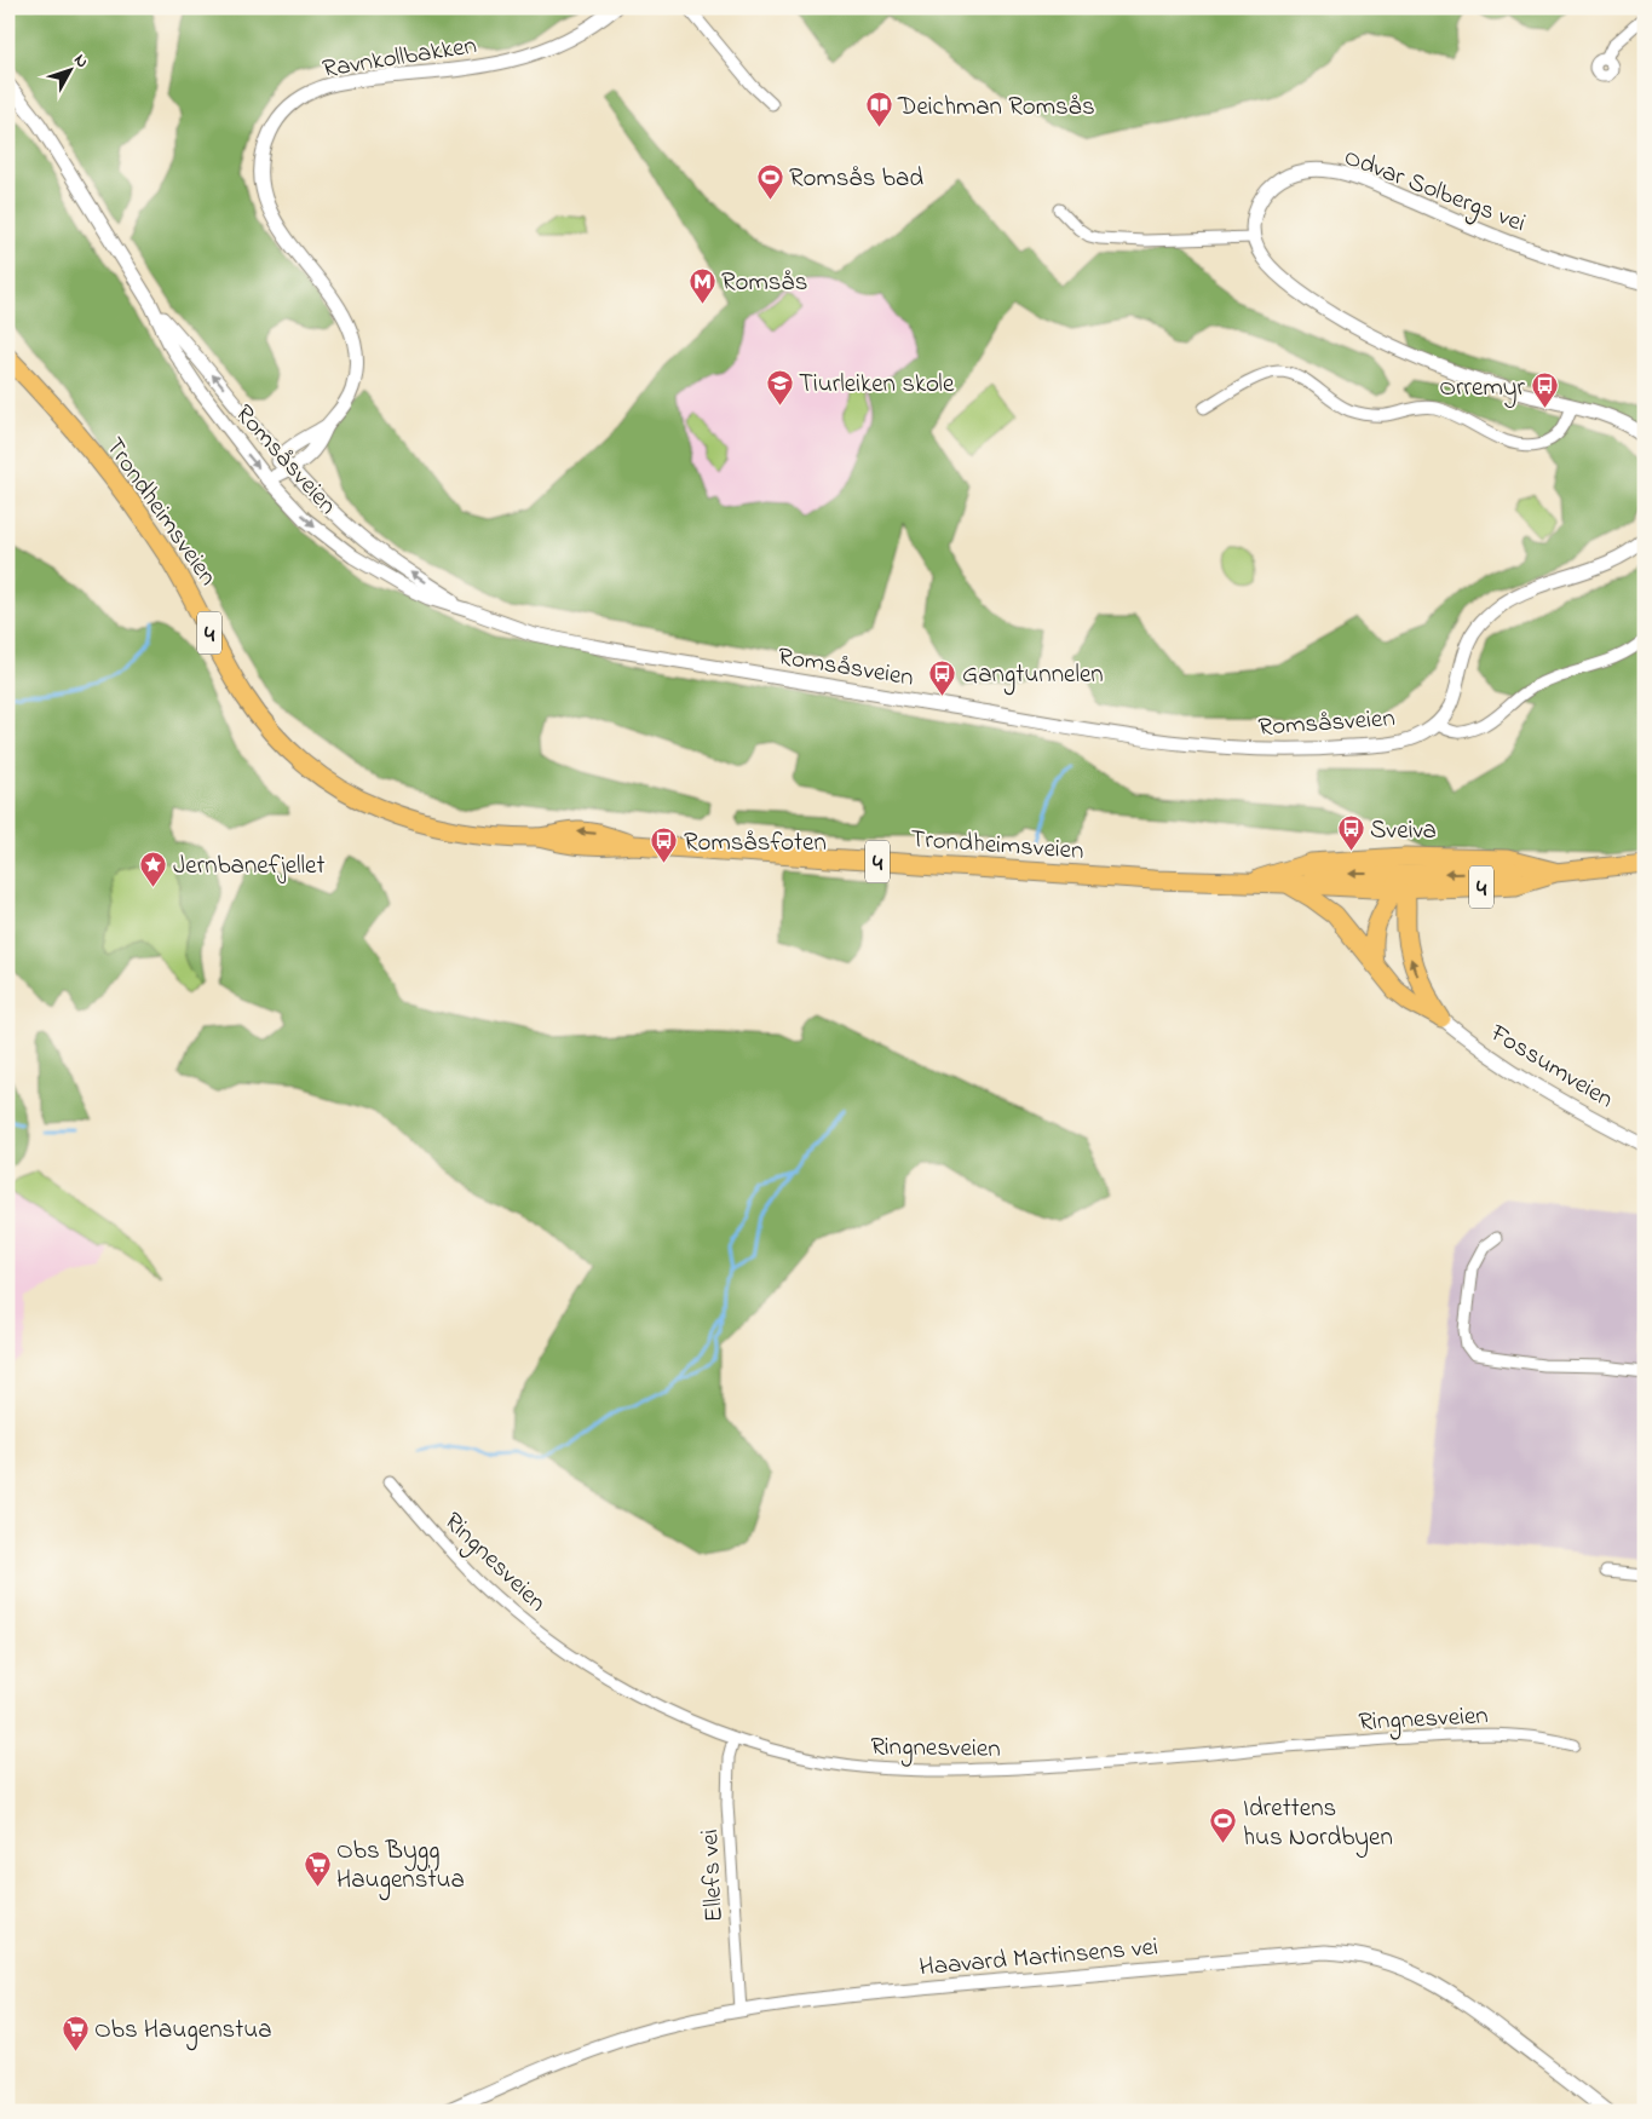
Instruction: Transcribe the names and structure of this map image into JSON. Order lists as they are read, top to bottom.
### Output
{
  "streets": {
    "highway": ["Trondheimsveien", "4"],
    "street": [
      "Ravnkollbakken",
      "Odvar Solbergs vei",
      "Romsåsveien",
      "Fossumveien",
      "Ringnesveien",
      "Ellefs vei",
      "Haavard Martinsens vei"
    ]
  },
  "crossings": [
    ["Ravnkollbakken", "Romsåsveien"],
    ["Ringnesveien", "Ellefs vei"],
    ["Ellefs vei", "Haavard Martinsens vei"]
  ],
  "places": {
    "library": ["Deichman Romsås"],
    "sports": ["Romsås bad", "Idrettens hus Nordbyen"],
    "metro station": ["Romsås"],
    "school or university": ["Tiurleiken skole"],
    "bus stop": [
      "Orremyr",
      "Gangtunnelen",
      "Sveiva",
      "Romsåsfoten"
    ],
    "place": ["Jernbanefjellet"],
    "supermarket": ["Obs Bygg Haugenstua", "Obs Haugenstua"]
  },
  "north": "top right"
}
